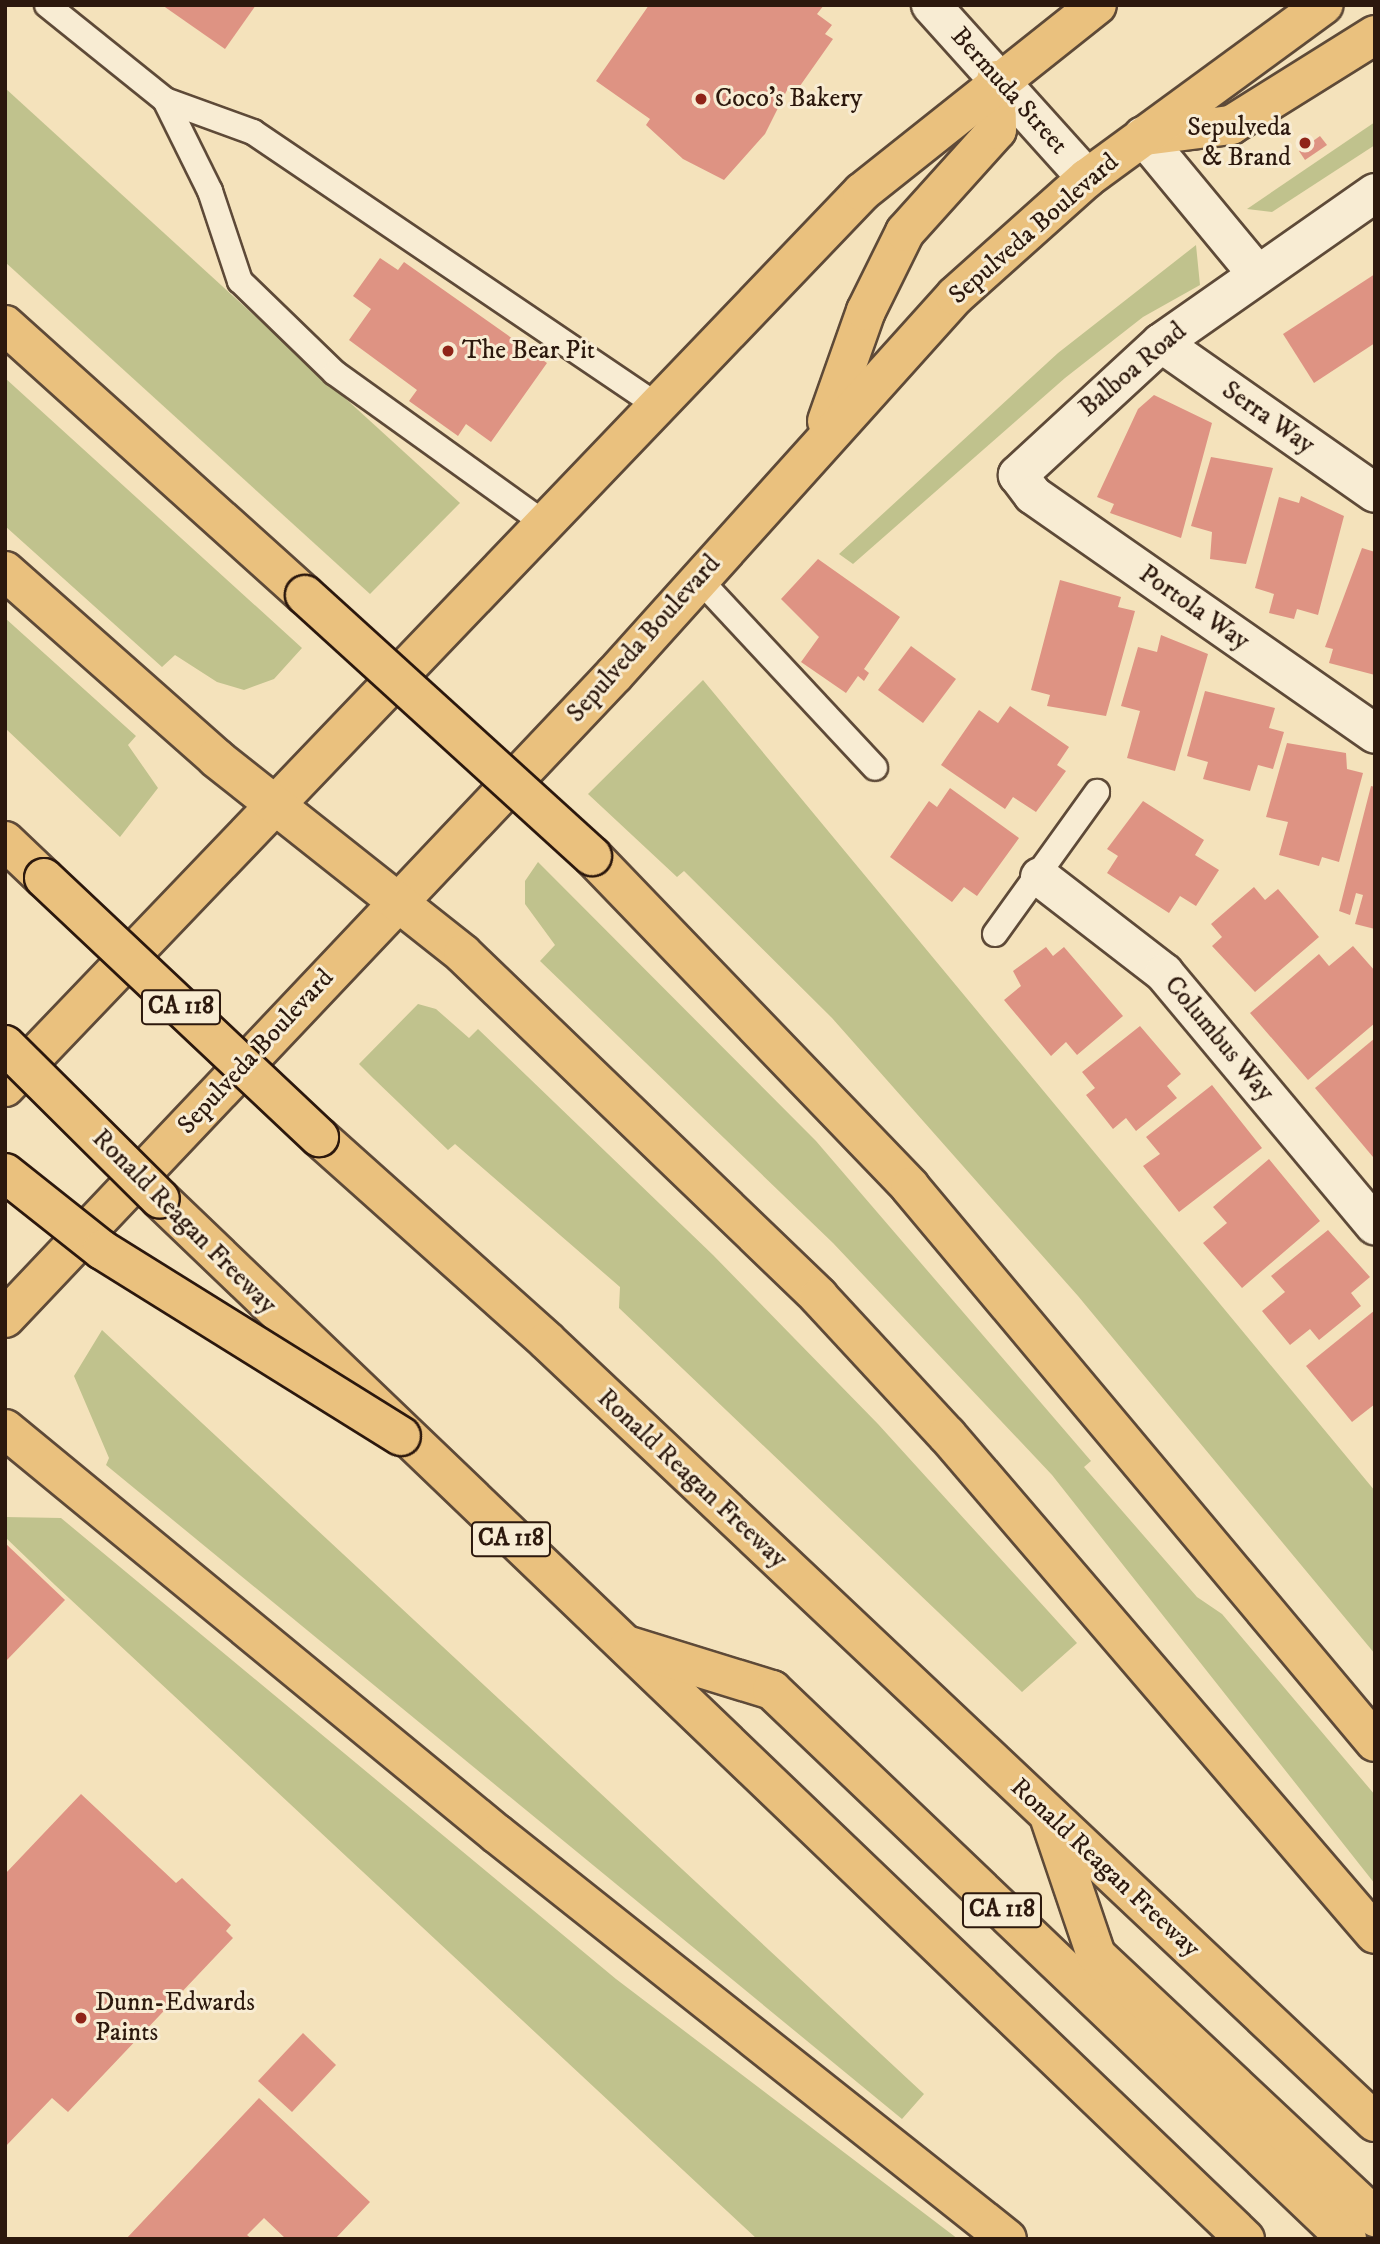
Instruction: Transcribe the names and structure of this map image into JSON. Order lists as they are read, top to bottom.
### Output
{
  "streets": {
    "main road": ["Sepulveda Boulevard", "CA 118", "Ronald Reagan Freeway"],
    "street": [
      "Bermuda Street",
      "Balboa Road",
      "Serra Way",
      "Portola Way",
      "Columbus Way"
    ]
  },
  "crossings": [
    ["Bermuda Street", "Sepulveda Boulevard"],
    ["Balboa Road", "Serra Way"],
    ["Balboa Road", "Portola Way"],
    ["CA 118", "Ronald Reagan Freeway"]
  ],
  "places": [
    "Coco's Bakery",
    "Sepulveda & Brand",
    "The Bear Pit",
    "Dunn-Edwards Paints"
  ]
}
